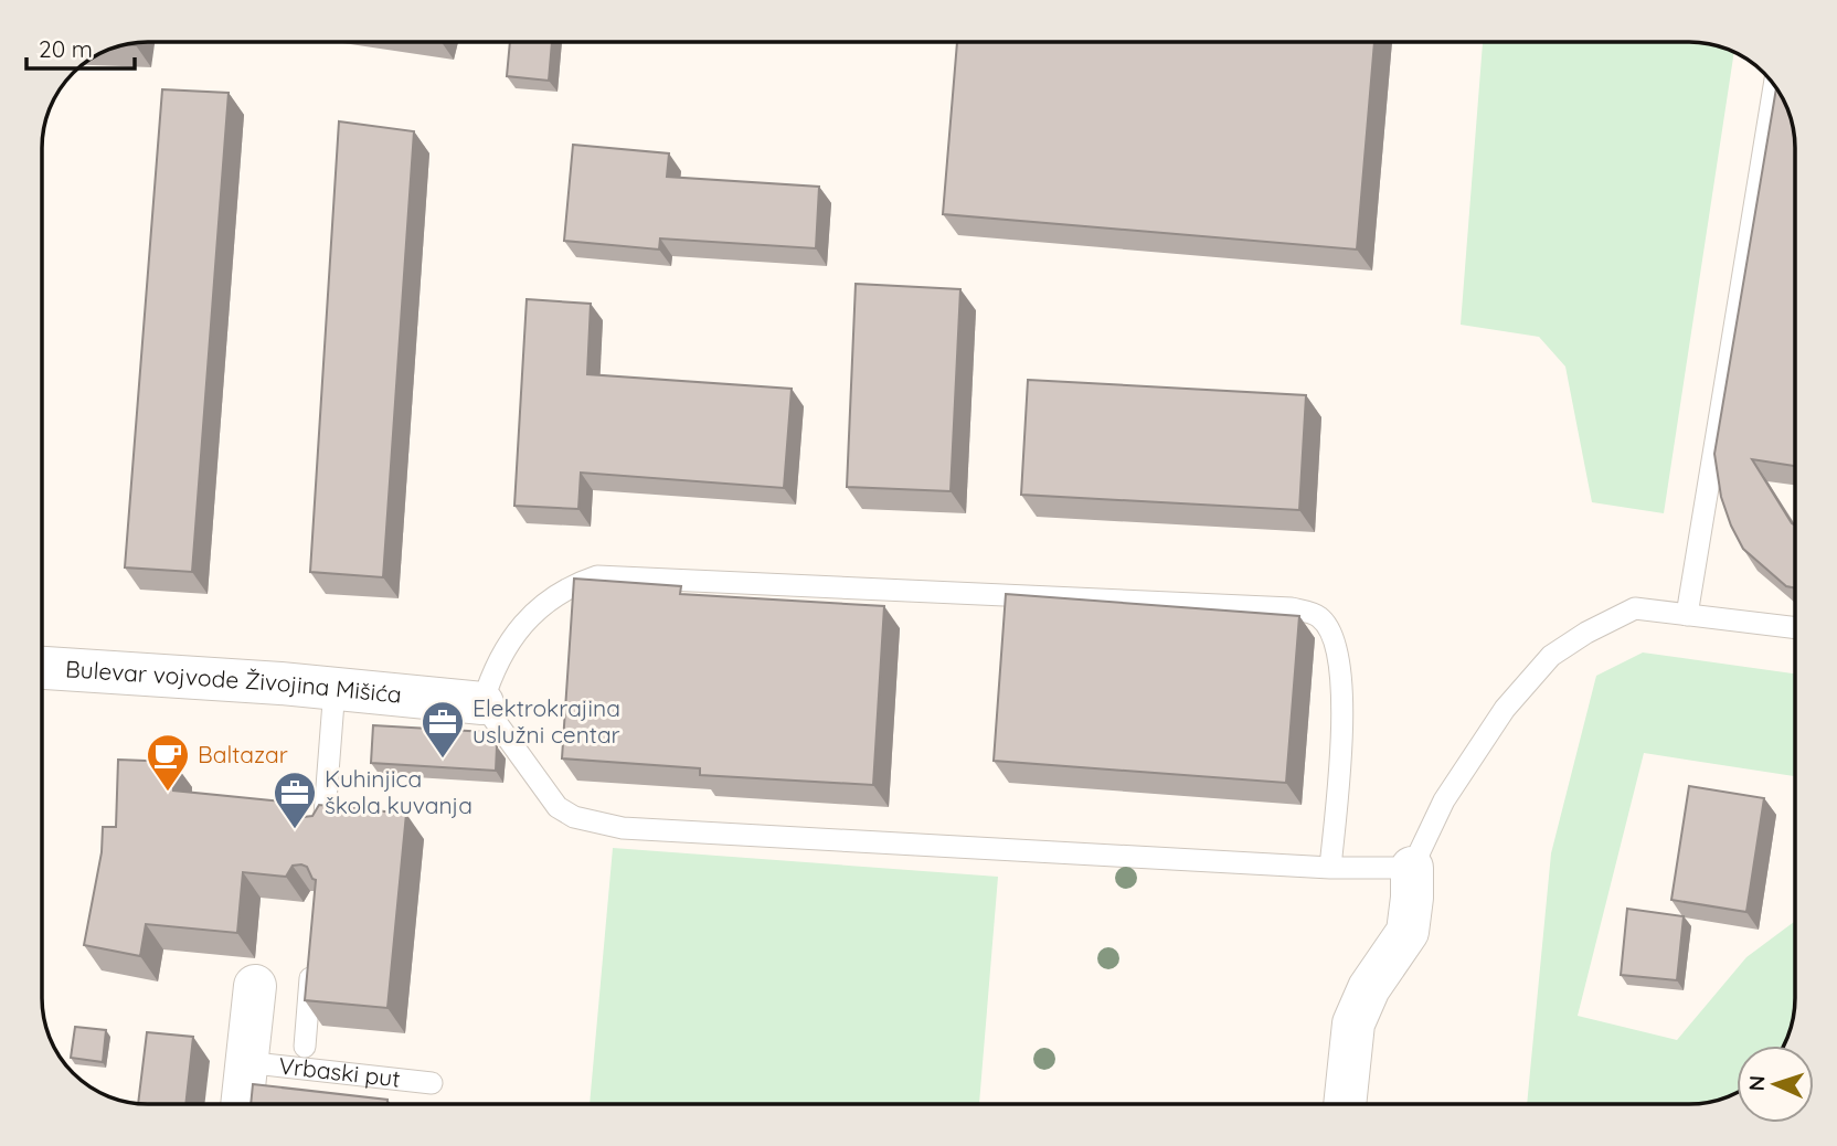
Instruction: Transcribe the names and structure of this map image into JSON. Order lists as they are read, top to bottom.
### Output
{
  "streets": {
    "street": ["Bulevar vojvode Živojina Mišića", "Vrbaski put"]
  },
  "places": {
    "office": ["Elektrokrajina uslužni centar", "Kuhinjica škola kuvanja"],
    "cafe": ["Baltazar"]
  },
  "scale_bar": "20 m",
  "north": "left"
}
